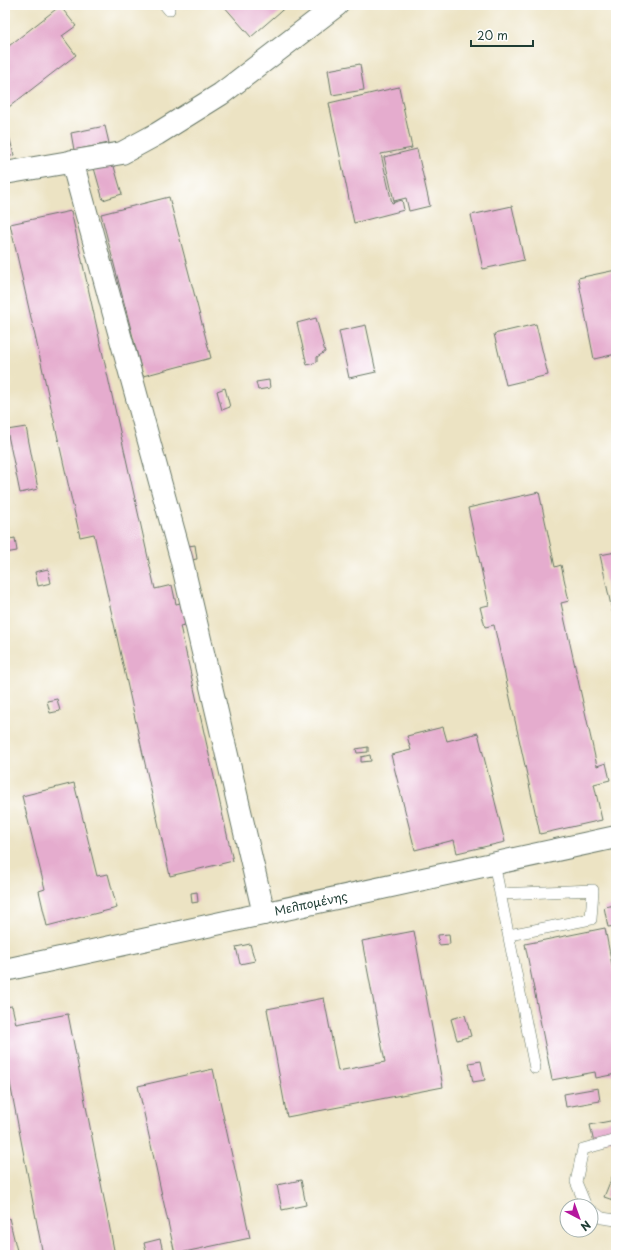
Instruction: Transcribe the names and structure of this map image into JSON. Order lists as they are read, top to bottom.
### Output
{
  "streets": {
    "street": ["Μελπομένης"]
  },
  "scale_bar": "20 m",
  "north": "bottom right"
}
